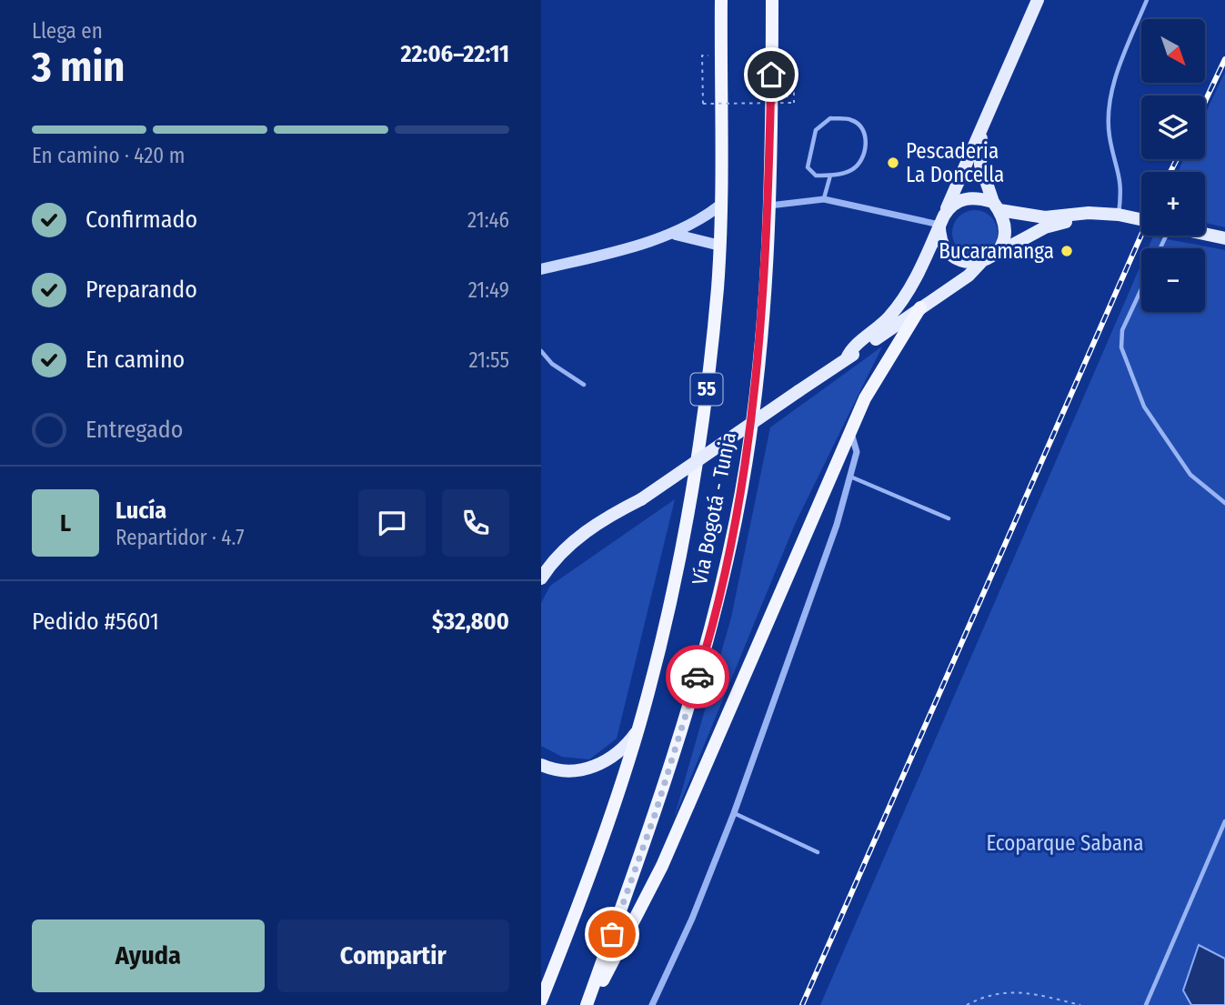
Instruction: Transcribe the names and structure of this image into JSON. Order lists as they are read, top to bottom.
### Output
{
  "streets": {
    "highway": ["55", "Vía Bogotá - Tunja"]
  },
  "parks": ["Ecoparque Sabana"],
  "places": ["Pescaderia La Doncella", "Bucaramanga"],
  "north": "bottom right",
  "page": {
    "heading": ["3 min", "Llega en", "22:06–22:11"],
    "panel": [
      "Lucía",
      "Repartidor · 4.7",
      "Pedido #5601",
      "$32,800"
    ],
    "map_buttons": ["+", "−"],
    "bar": "En camino · 420 m",
    "list": [
      ["Confirmado", "21:46"],
      ["Preparando", "21:49"],
      ["En camino", "21:55"],
      "Entregado"
    ],
    "round": "L",
    "buttons": ["Ayuda", "Compartir"]
  }
}
